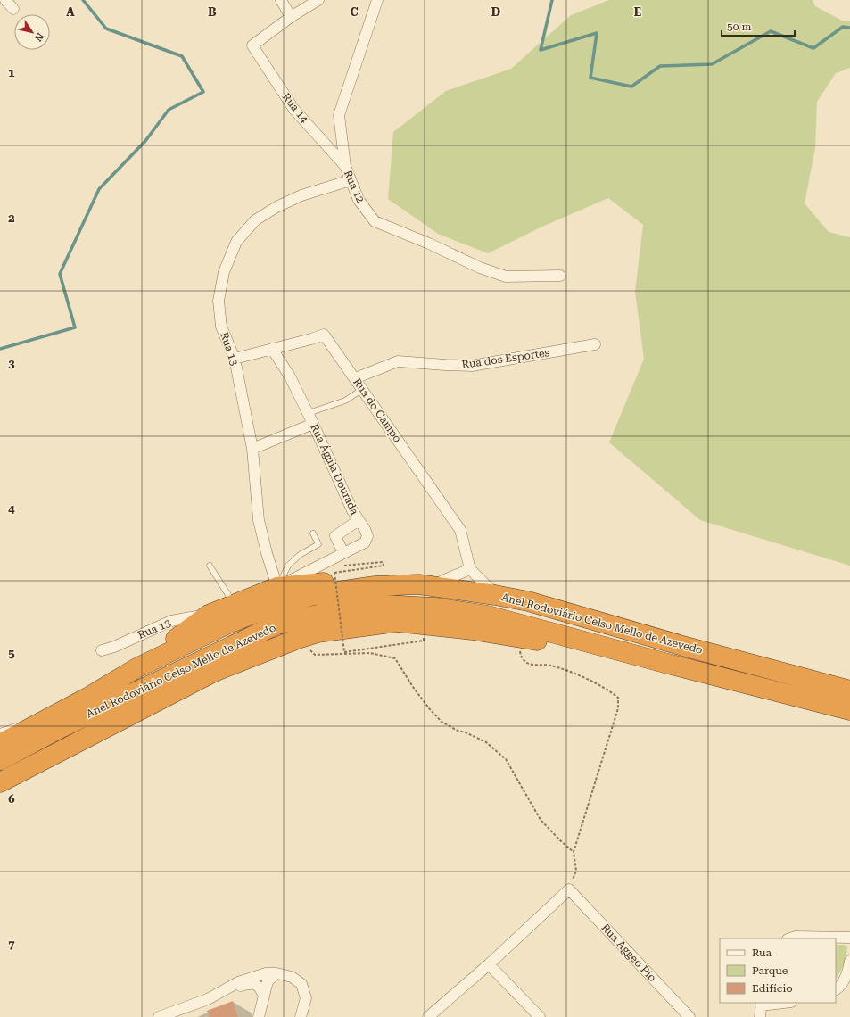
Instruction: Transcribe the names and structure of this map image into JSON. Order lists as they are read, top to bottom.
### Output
{
  "streets": {
    "highway": ["Anel Rodoviário Celso Mello de Azevedo"],
    "street": [
      "Rua 14",
      "Rua 12",
      "Rua 13",
      "Rua dos Esportes",
      "Rua do Campo",
      "Rua Águia Dourada",
      "Rua Aggeo Pío"
    ]
  },
  "crossings": [
    ["Rua 14", "Rua 12"],
    ["Rua 12", "Rua 13"],
    ["Rua 13", "Rua do Campo"],
    ["Rua 13", "Rua Águia Dourada"],
    ["Rua dos Esportes", "Rua do Campo"],
    ["Rua do Campo", "Rua Águia Dourada"],
    ["Rua do Campo", "Anel Rodoviário Celso Mello de Azevedo"]
  ],
  "legend": ["Rua", "Parque", "Edifício"],
  "scale_bar": "50 m",
  "north": "bottom right",
  "grid": {
    "columns": [
      "A",
      "B",
      "C",
      "D",
      "E"
    ],
    "rows": [
      "1",
      "2",
      "3",
      "4",
      "5",
      "6",
      "7"
    ]
  }
}
